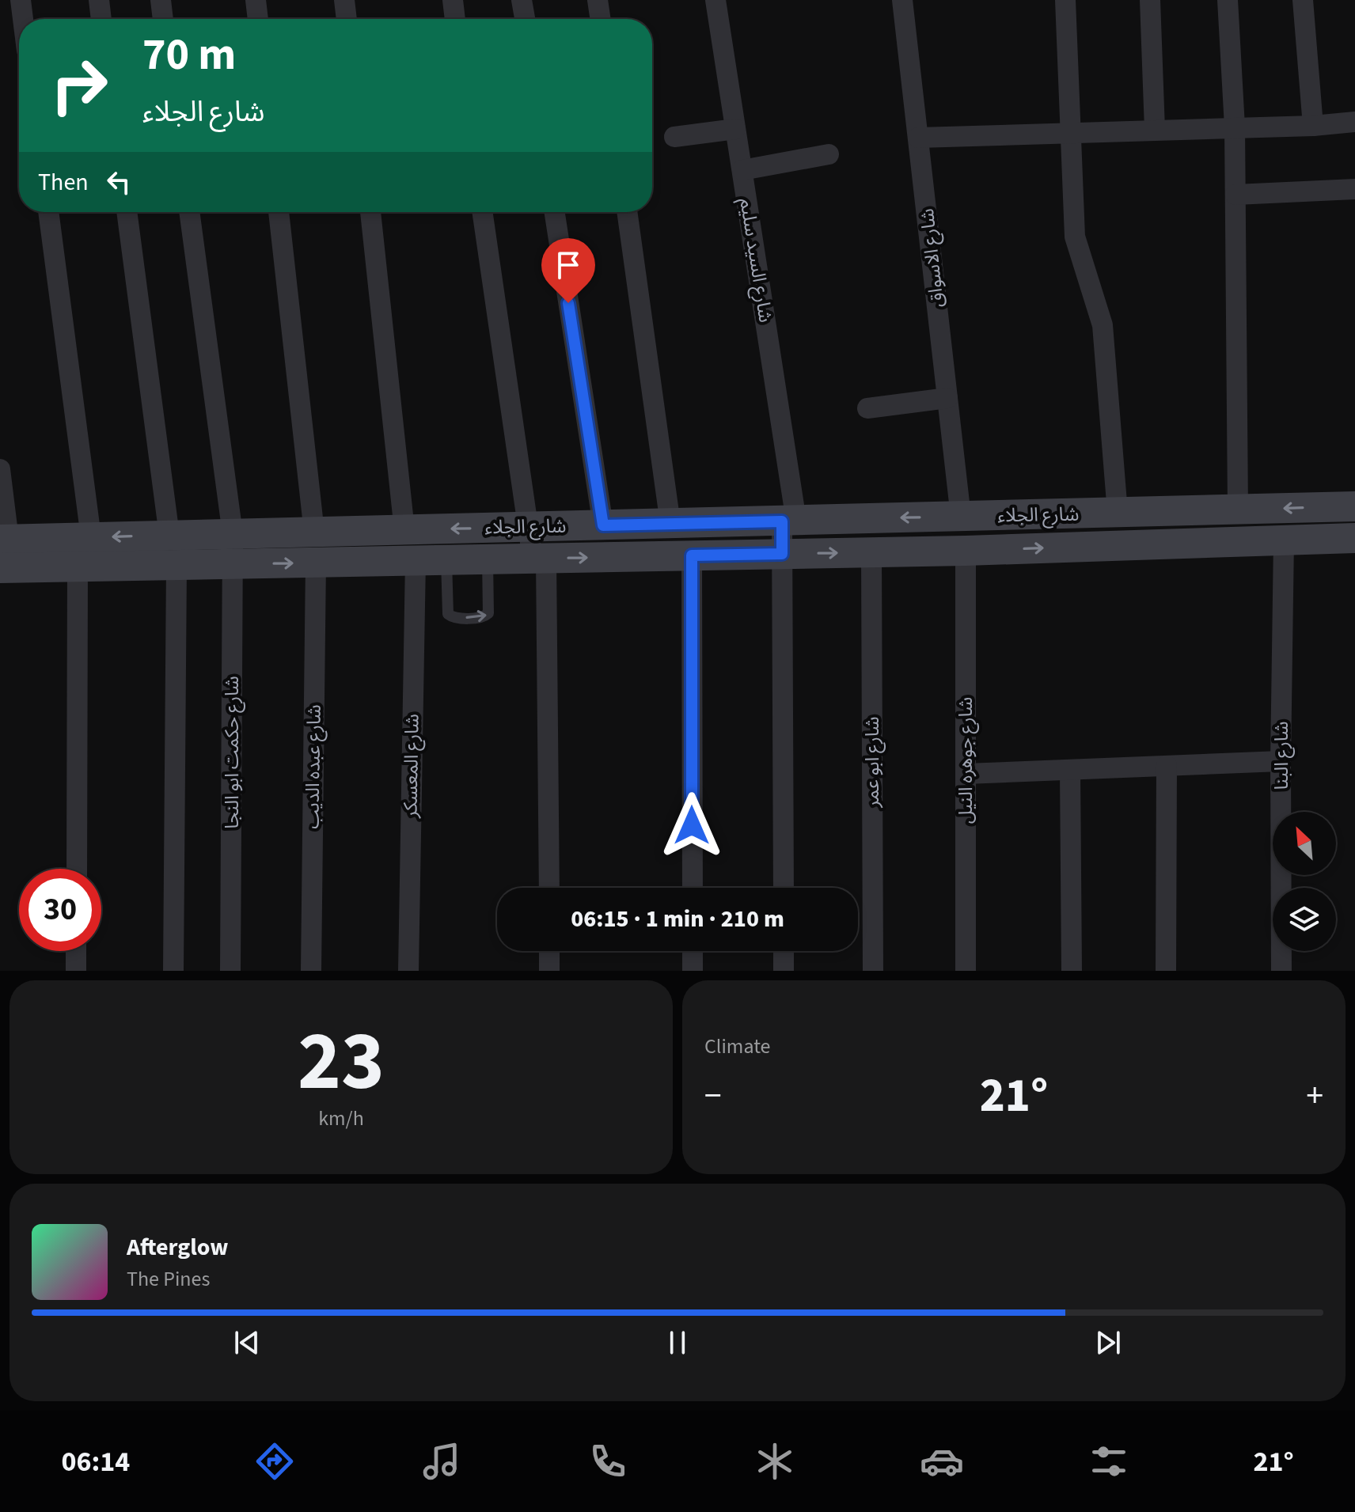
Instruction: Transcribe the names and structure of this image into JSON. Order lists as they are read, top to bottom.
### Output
{
  "streets": {
    "main road": ["شارع الجلاء"],
    "street": [
      "شارع الاسواق",
      "شارع السيد سليم",
      "شارع حكمت ابو النجا",
      "شارع البنا",
      "شارع جوهره النيل",
      "شارع ابو عمر",
      "شارع المعسكر",
      "شارع عبده الديب"
    ]
  },
  "crossings": [
    ["شارع الاسواق", "شارع الجلاء"],
    ["شارع السيد سليم", "شارع الجلاء"],
    ["شارع الجلاء", "شارع حكمت ابو النجا"],
    ["شارع الجلاء", "شارع البنا"],
    ["شارع الجلاء", "شارع جوهره النيل"],
    ["شارع الجلاء", "شارع ابو عمر"],
    ["شارع الجلاء", "شارع المعسكر"],
    ["شارع الجلاء", "شارع عبده الديب"]
  ],
  "north": "top left",
  "page": {
    "turn": ["70 m", "شارع الجلاء"],
    "then": "Then",
    "limit": "30",
    "trip": "06:15 · 1 min · 210 m",
    "tile": [
      ["23", "km/h"],
      "Climate"
    ],
    "heat": ["−", "21°", "+"],
    "song": ["Afterglow", "The Pines"],
    "tabs": ["06:14", "21°"]
  }
}
